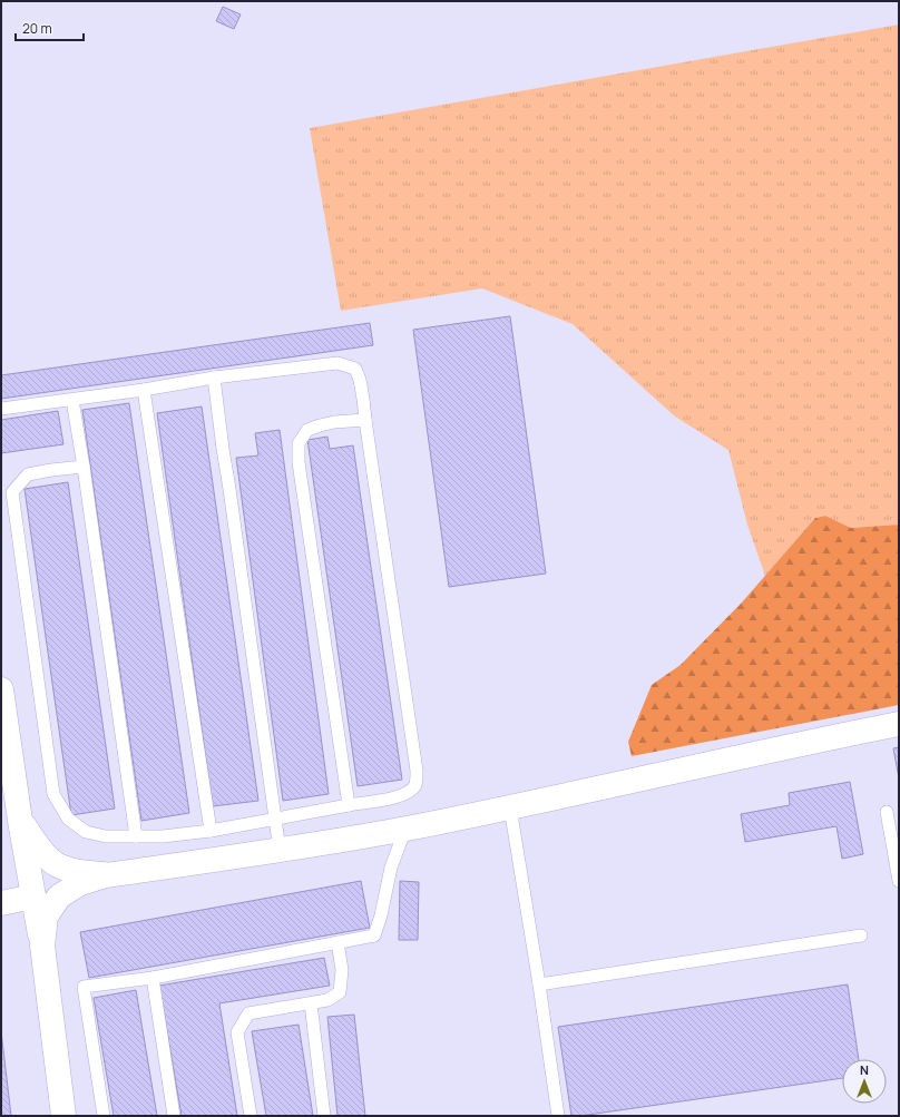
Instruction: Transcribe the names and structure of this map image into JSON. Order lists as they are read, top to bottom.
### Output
{
  "scale_bar": "20 m",
  "north": "top"
}
